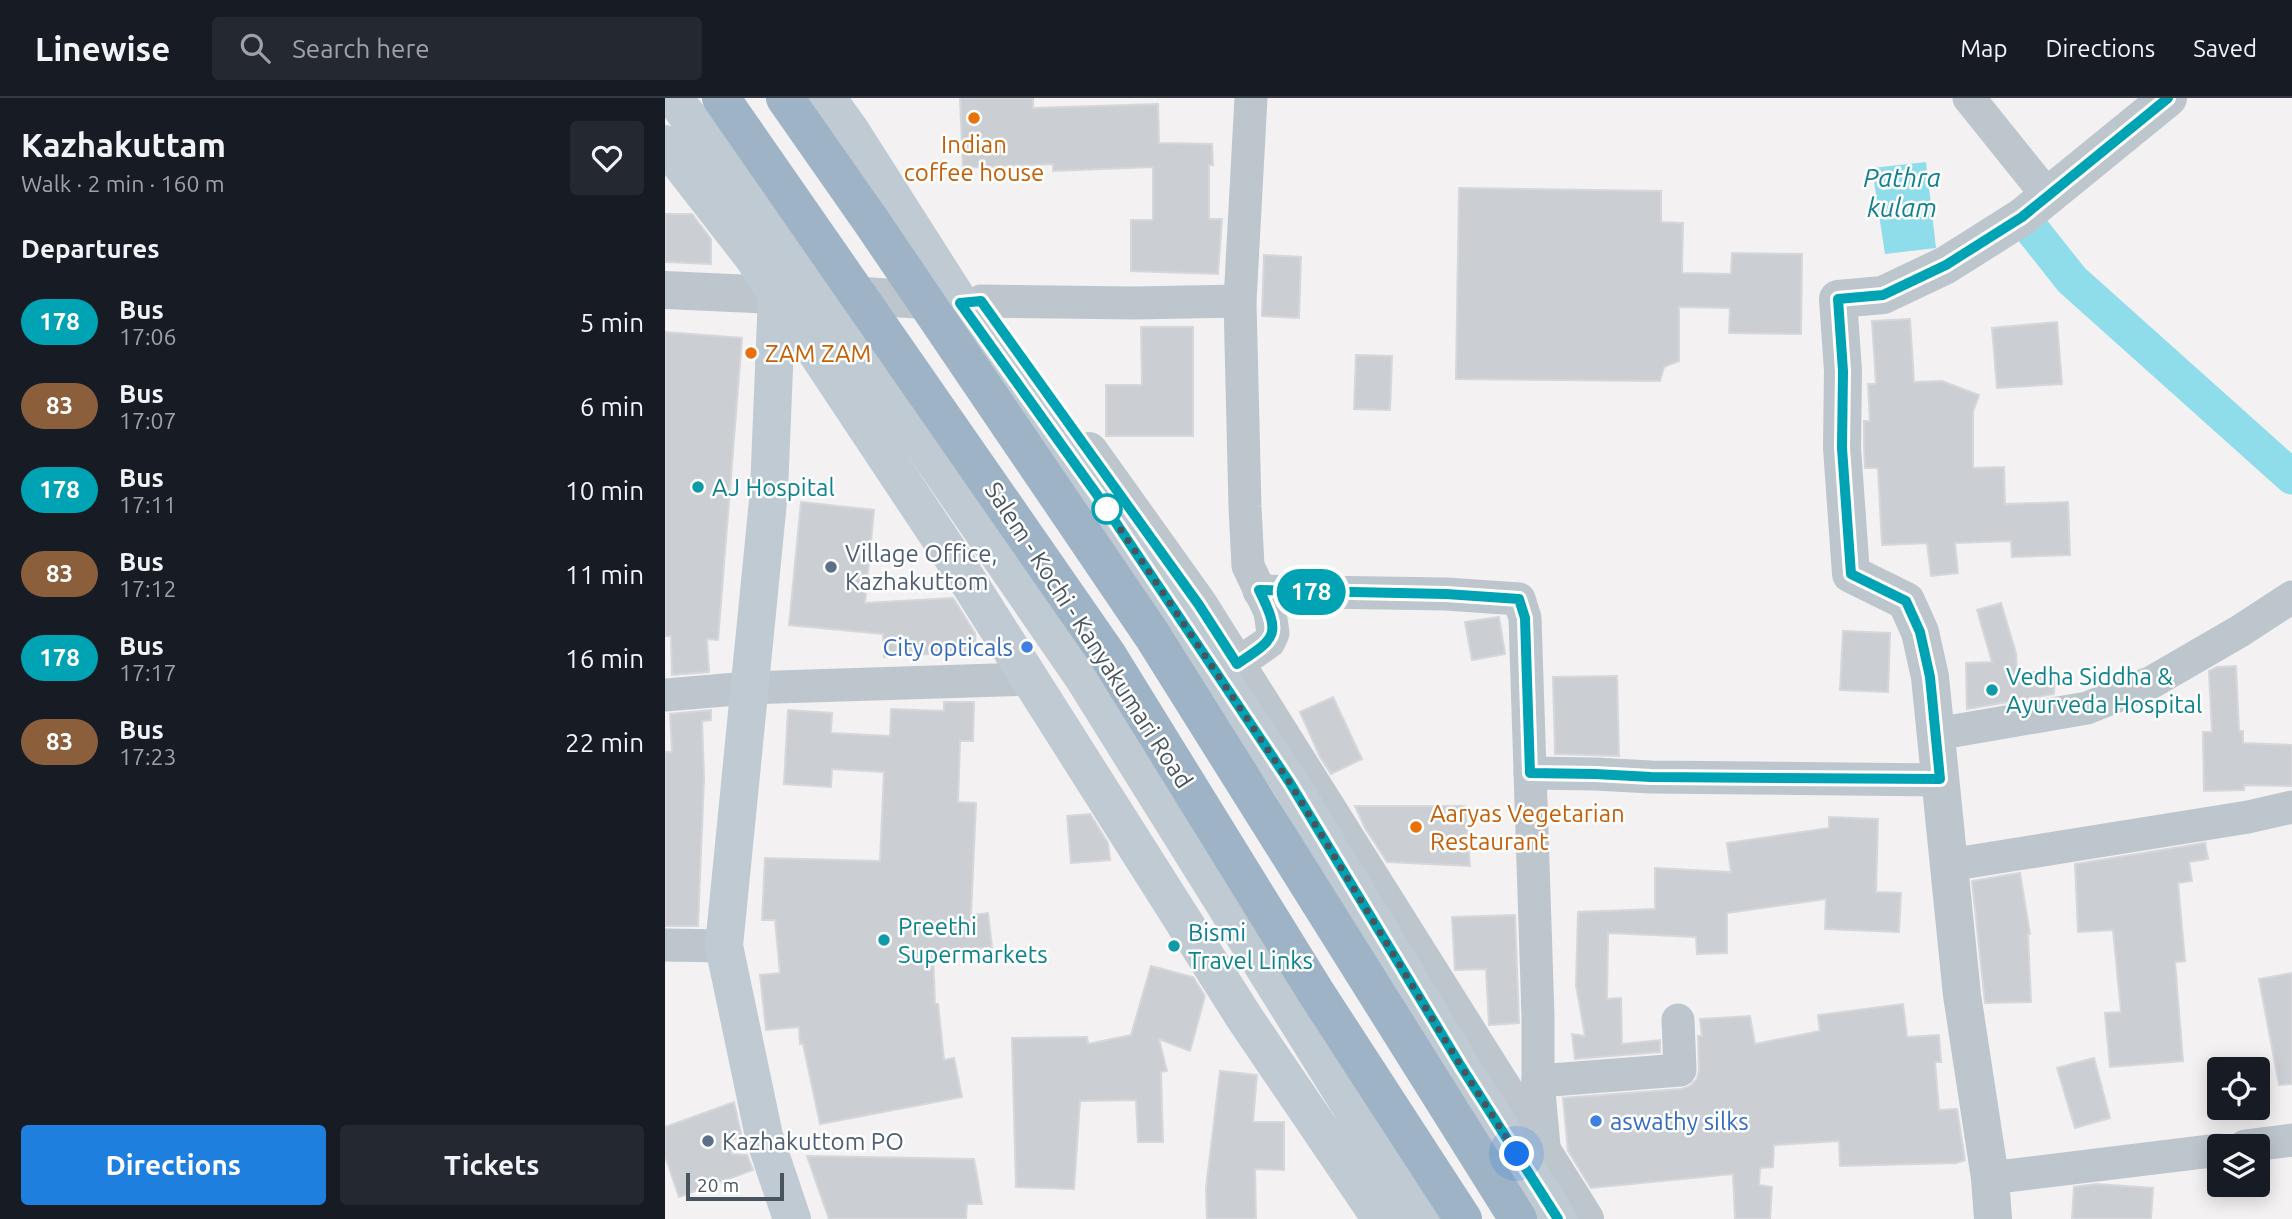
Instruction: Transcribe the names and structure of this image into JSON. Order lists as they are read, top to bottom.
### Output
{
  "streets": {
    "highway": ["Salem - Kochi - Kanyakumari Road"]
  },
  "water": ["Pathra kulam"],
  "places": [
    "Indian coffee house",
    "ZAM ZAM",
    "AJ Hospital",
    "Village Office, Kazhakuttom",
    "City opticals",
    "Vedha Siddha & Ayurveda Hospital",
    "Aaryas Vegetarian Restaurant",
    "Preethi Supermarkets",
    "Bismi Travel Links",
    "aswathy silks",
    "Kazhakuttom PO"
  ],
  "lines": ["bus line 178"],
  "scale_bar": "20 m",
  "page": {
    "header": "Linewise",
    "search": "Search here",
    "nav": ["Map", "Directions", "Saved"],
    "heading": [
      ["Kazhakuttam", "Walk · 2 min · 160 m"],
      "Departures"
    ],
    "on_map": "178",
    "list": [
      {
        "mark": "178",
        "name": "Bus",
        "note": "17:06",
        "value": "5 min"
      },
      {
        "mark": "83",
        "name": "Bus",
        "note": "17:07",
        "value": "6 min"
      },
      {
        "mark": "178",
        "name": "Bus",
        "note": "17:11",
        "value": "10 min"
      },
      {
        "mark": "83",
        "name": "Bus",
        "note": "17:12",
        "value": "11 min"
      },
      {
        "mark": "178",
        "name": "Bus",
        "note": "17:17",
        "value": "16 min"
      },
      {
        "mark": "83",
        "name": "Bus",
        "note": "17:23",
        "value": "22 min"
      }
    ],
    "buttons": ["Directions", "Tickets"],
    "scale": "20 m"
  }
}
